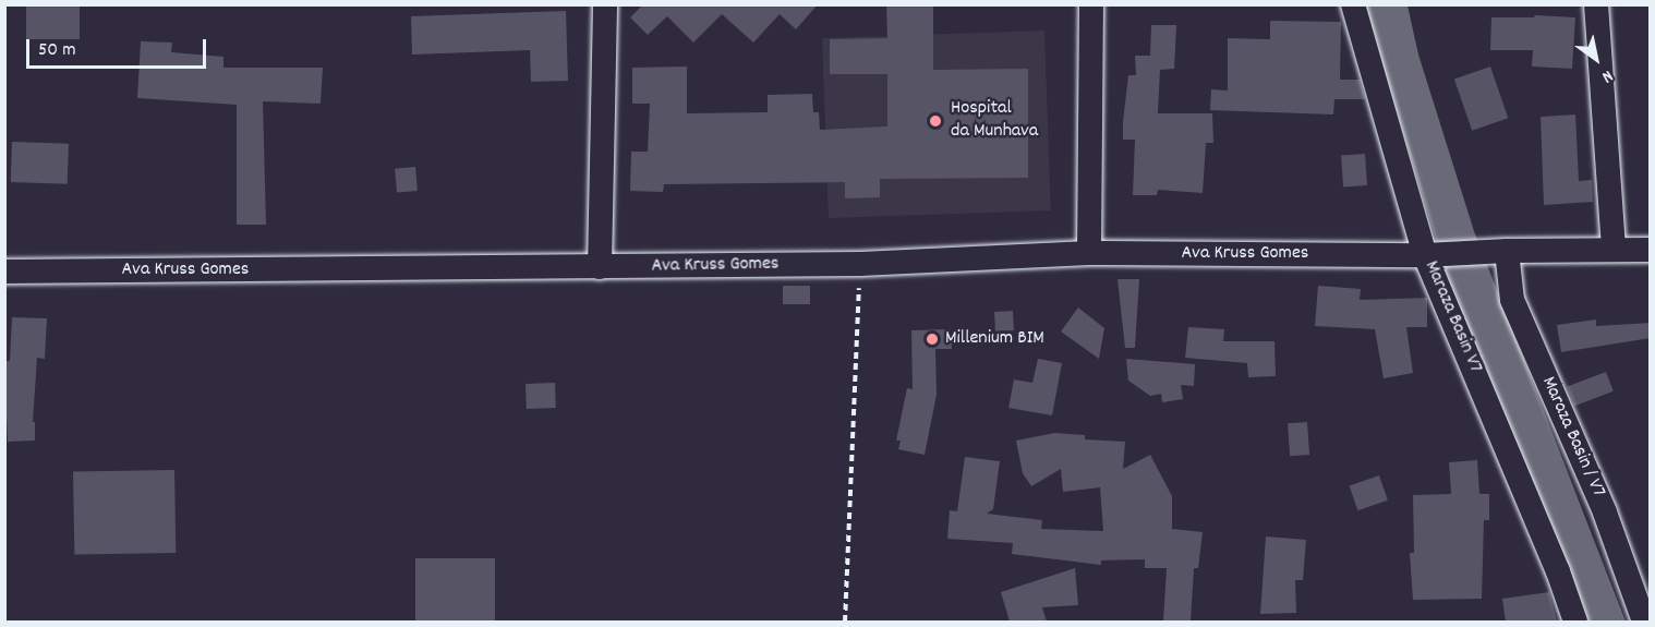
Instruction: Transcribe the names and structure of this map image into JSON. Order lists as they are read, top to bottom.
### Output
{
  "streets": {
    "street": ["Ava Kruss Gomes", "Maraza Basin V7", "Maraza Basin / V7"]
  },
  "crossings": [
    ["Ava Kruss Gomes", "Maraza Basin V7"],
    ["Ava Kruss Gomes", "Maraza Basin / V7"]
  ],
  "places": ["Hospital da Munhava", "Millenium BIM"],
  "scale_bar": "50 m",
  "north": "bottom right"
}
